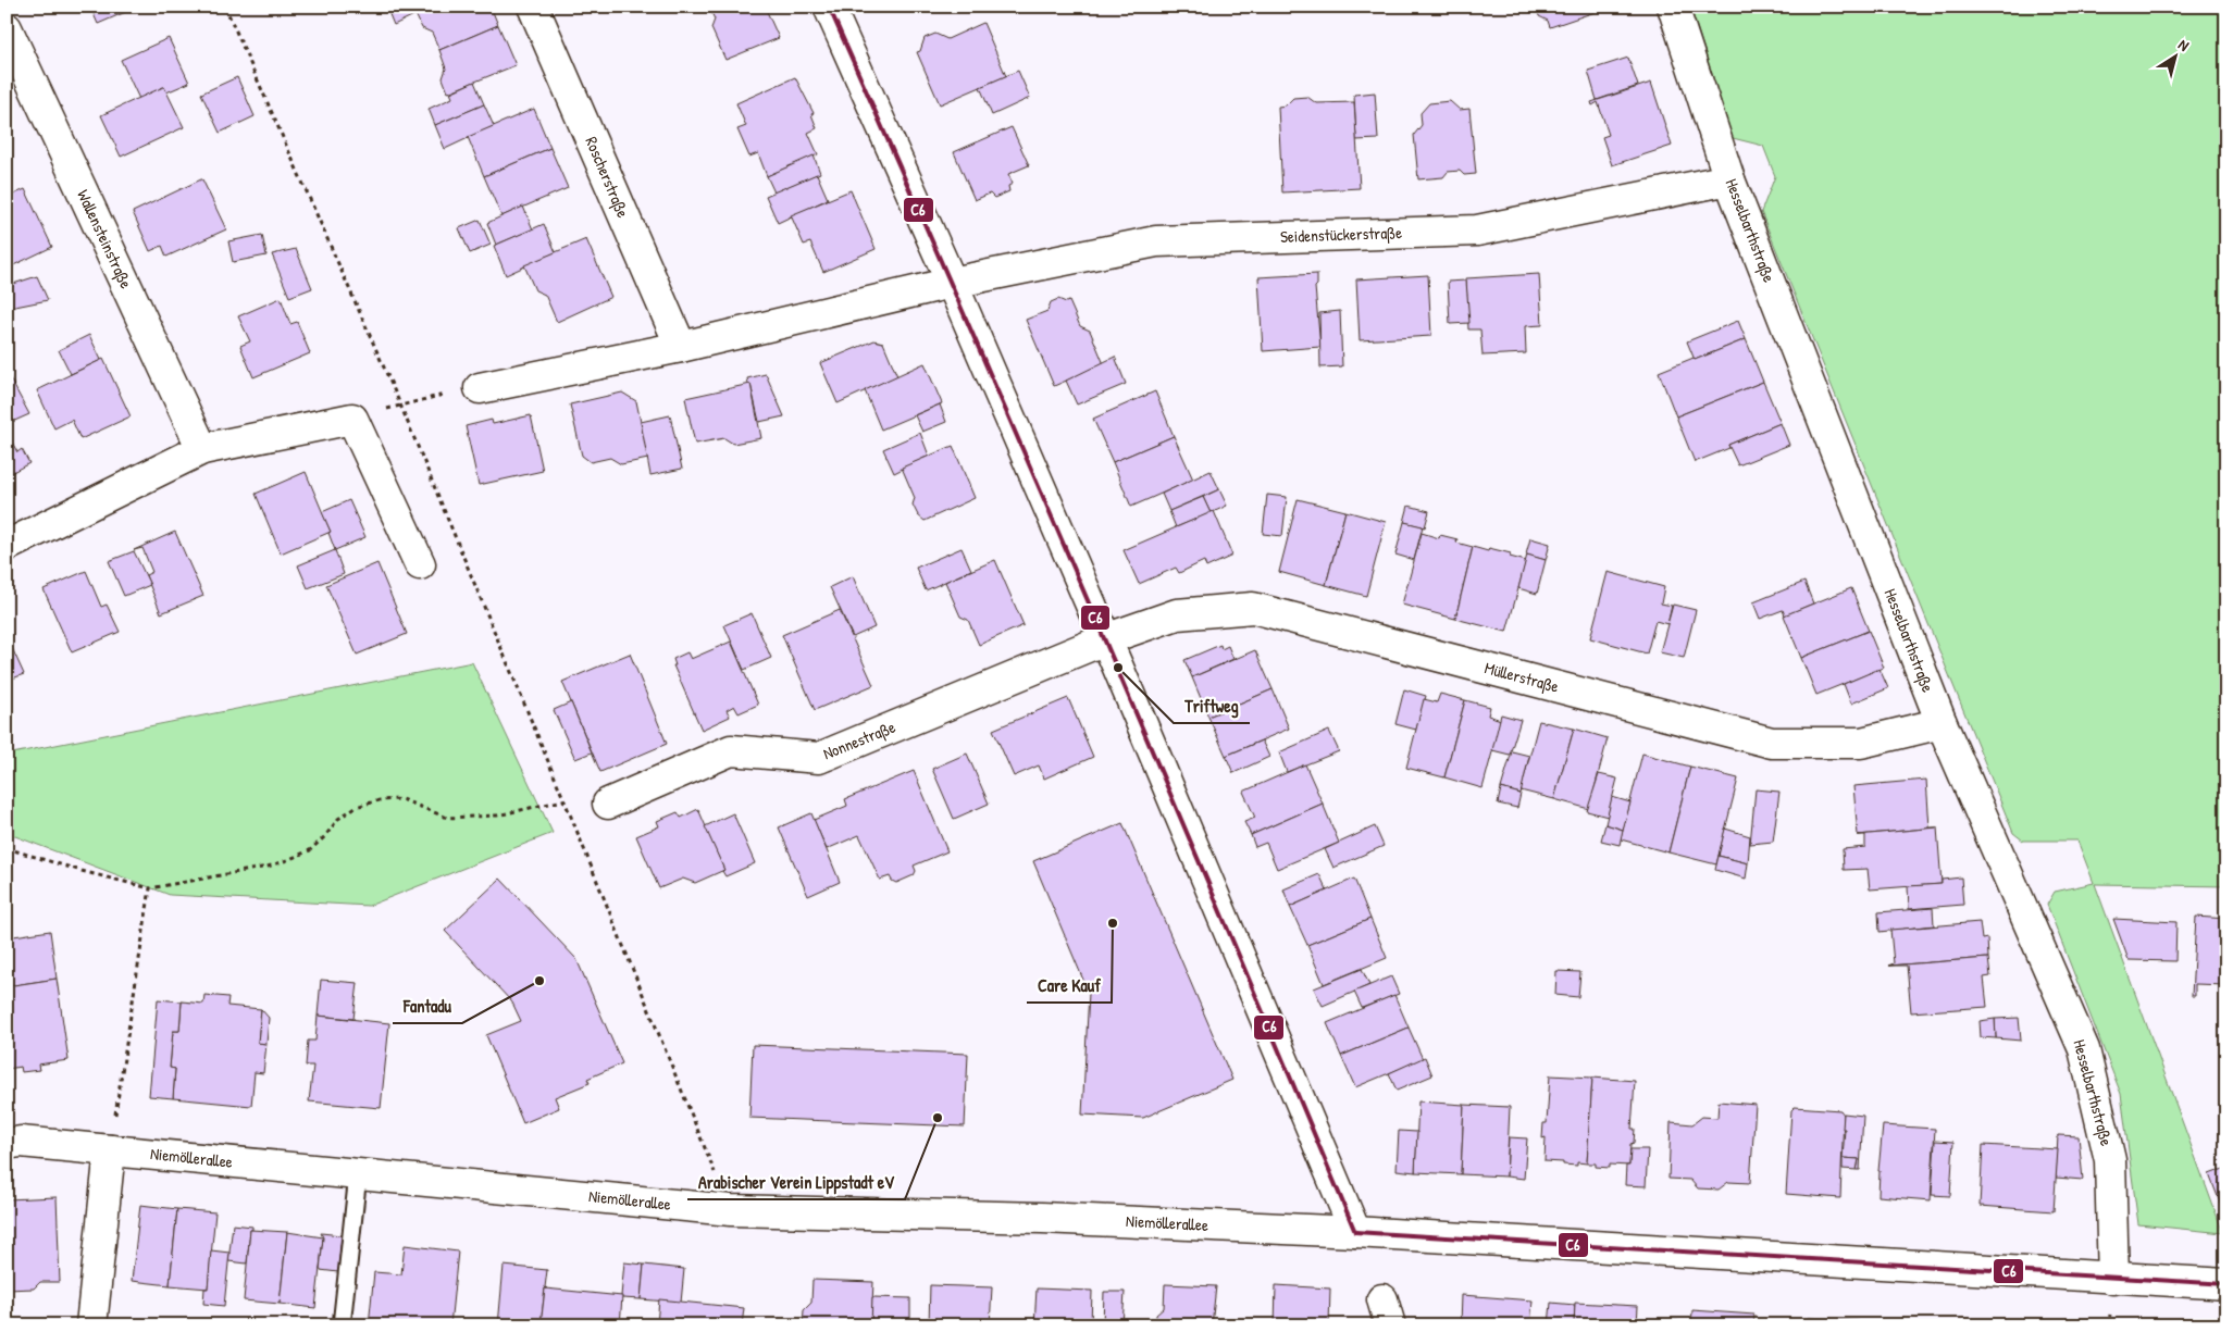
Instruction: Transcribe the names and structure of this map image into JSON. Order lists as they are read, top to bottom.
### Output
{
  "streets": {
    "street": [
      "Roscherstraße",
      "Hesselbarthstraße",
      "Seidenstückerstraße",
      "Wallensteinstraße",
      "Müllerstraße",
      "Nonnestraße",
      "Niemöllerallee"
    ]
  },
  "crossings": [
    ["Hesselbarthstraße", "Seidenstückerstraße"],
    ["Hesselbarthstraße", "Müllerstraße"],
    ["Hesselbarthstraße", "Niemöllerallee"],
    ["Müllerstraße", "Nonnestraße"]
  ],
  "places": [
    "Triftweg",
    "Care Kauf",
    "Fantadu",
    "Arabischer Verein Lippstadt eV"
  ],
  "lines": ["transit line C6"],
  "north": "top right"
}
